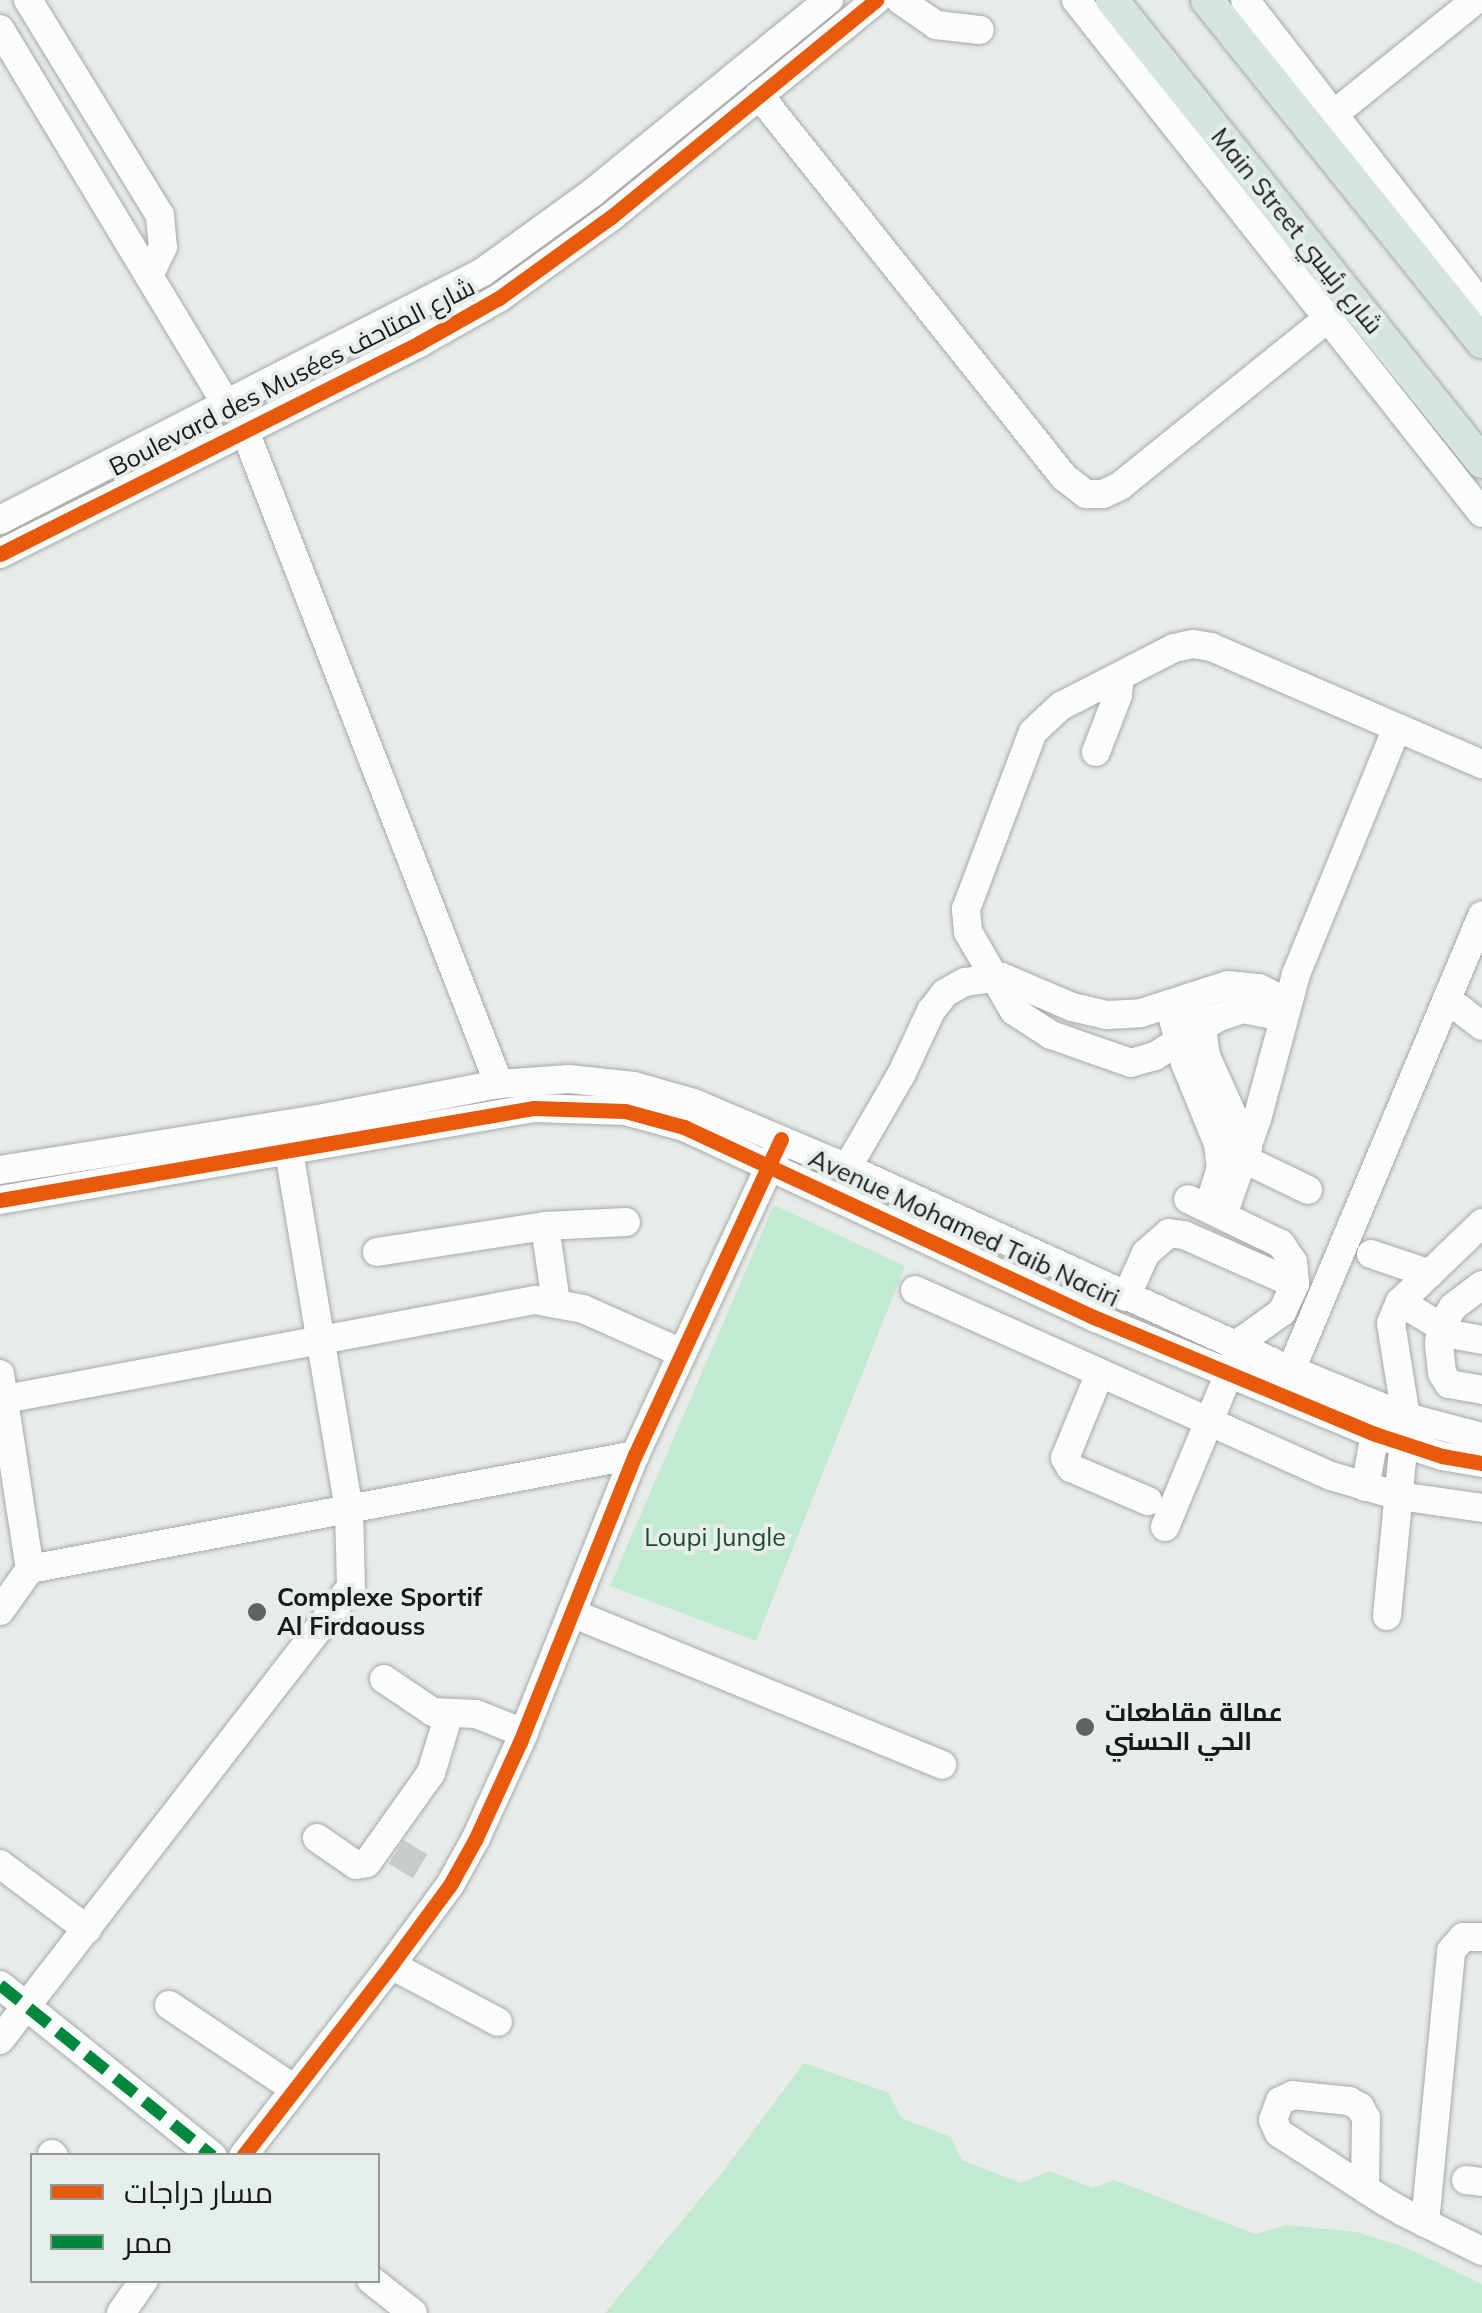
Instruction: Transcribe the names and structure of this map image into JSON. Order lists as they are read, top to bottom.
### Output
{
  "streets": {
    "main road": ["Main Street شارع رئيسي"],
    "street": ["Boulevard des Musées شارع المتاحف", "Avenue Mohamed Taib Naciri"]
  },
  "parks": ["Loupi Jungle"],
  "places": ["Complexe Sportif Al Firdaouss", "عمالة مقاطعات الحي الحسني"],
  "legend": ["مسار دراجات", "ممر"]
}
